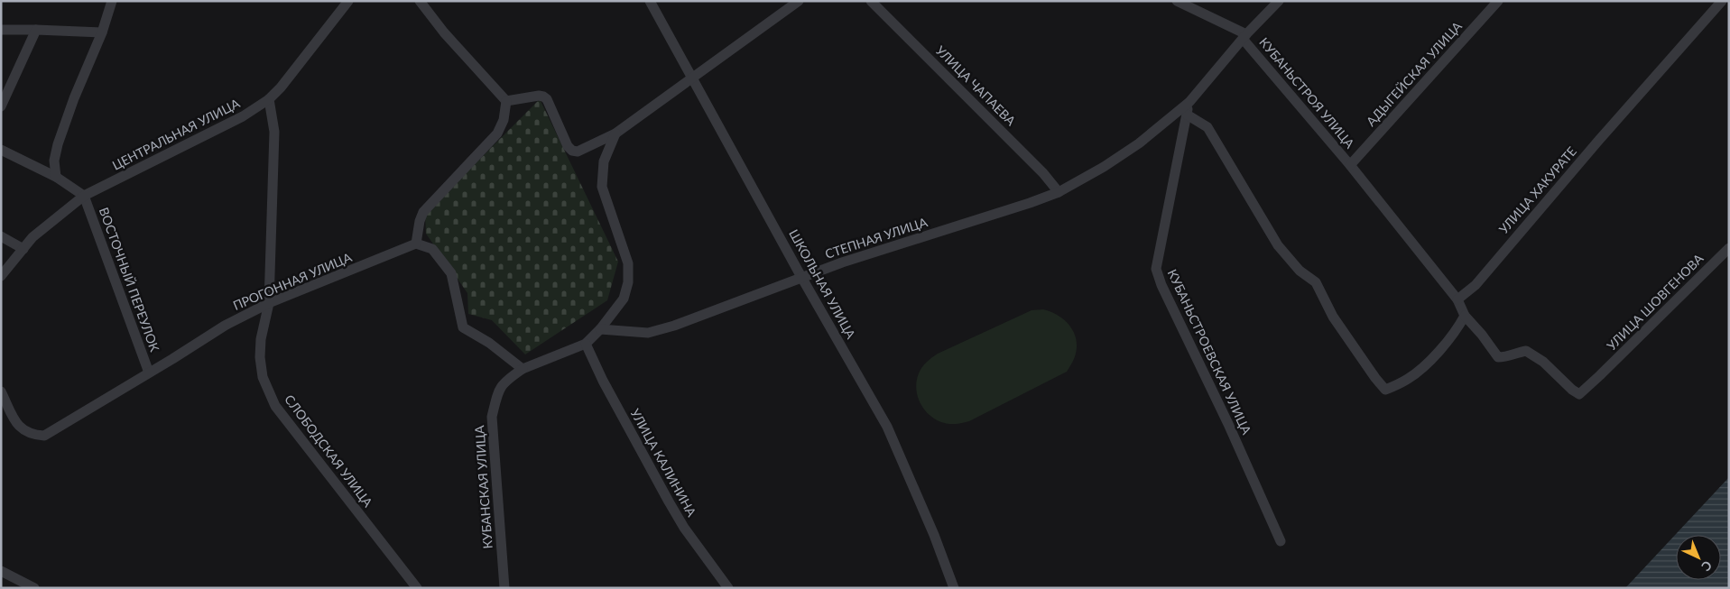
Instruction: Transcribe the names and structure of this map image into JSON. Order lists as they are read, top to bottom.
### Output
{
  "streets": {
    "street": [
      "АДЫГЕЙСКАЯ УЛИЦА",
      "УЛИЦА ЧАПАЕВА",
      "КУБАНЬСТРОЯ УЛИЦА",
      "ЦЕНТРАЛЬНАЯ УЛИЦА",
      "УЛИЦА ХАКУРАТЕ",
      "СТЕПНАЯ УЛИЦА",
      "ВОСТОЧНЫЙ ПЕРЕУЛОК",
      "ПРОГОННАЯ УЛИЦА",
      "ШКОЛЬНАЯ УЛИЦА",
      "УЛИЦА ШОВГЕНОВА",
      "КУБАНЬСТРОЕВСКАЯ УЛИЦА",
      "СЛОБОДСКАЯ УЛИЦА",
      "УЛИЦА КАЛИНИНА",
      "КУБАНСКАЯ УЛИЦА"
    ]
  },
  "crossings": [
    ["АДЫГЕЙСКАЯ УЛИЦА", "КУБАНЬСТРОЯ УЛИЦА"],
    ["УЛИЦА ЧАПАЕВА", "СТЕПНАЯ УЛИЦА"],
    ["КУБАНЬСТРОЯ УЛИЦА", "УЛИЦА ХАКУРАТЕ"],
    ["КУБАНЬСТРОЯ УЛИЦА", "СТЕПНАЯ УЛИЦА"],
    ["ЦЕНТРАЛЬНАЯ УЛИЦА", "ВОСТОЧНЫЙ ПЕРЕУЛОК"],
    ["ЦЕНТРАЛЬНАЯ УЛИЦА", "СЛОБОДСКАЯ УЛИЦА"],
    ["СТЕПНАЯ УЛИЦА", "ШКОЛЬНАЯ УЛИЦА"],
    ["СТЕПНАЯ УЛИЦА", "КУБАНЬСТРОЕВСКАЯ УЛИЦА"],
    ["ВОСТОЧНЫЙ ПЕРЕУЛОК", "ПРОГОННАЯ УЛИЦА"],
    ["ПРОГОННАЯ УЛИЦА", "СЛОБОДСКАЯ УЛИЦА"],
    ["УЛИЦА КАЛИНИНА", "КУБАНСКАЯ УЛИЦА"]
  ],
  "north": "bottom right"
}
